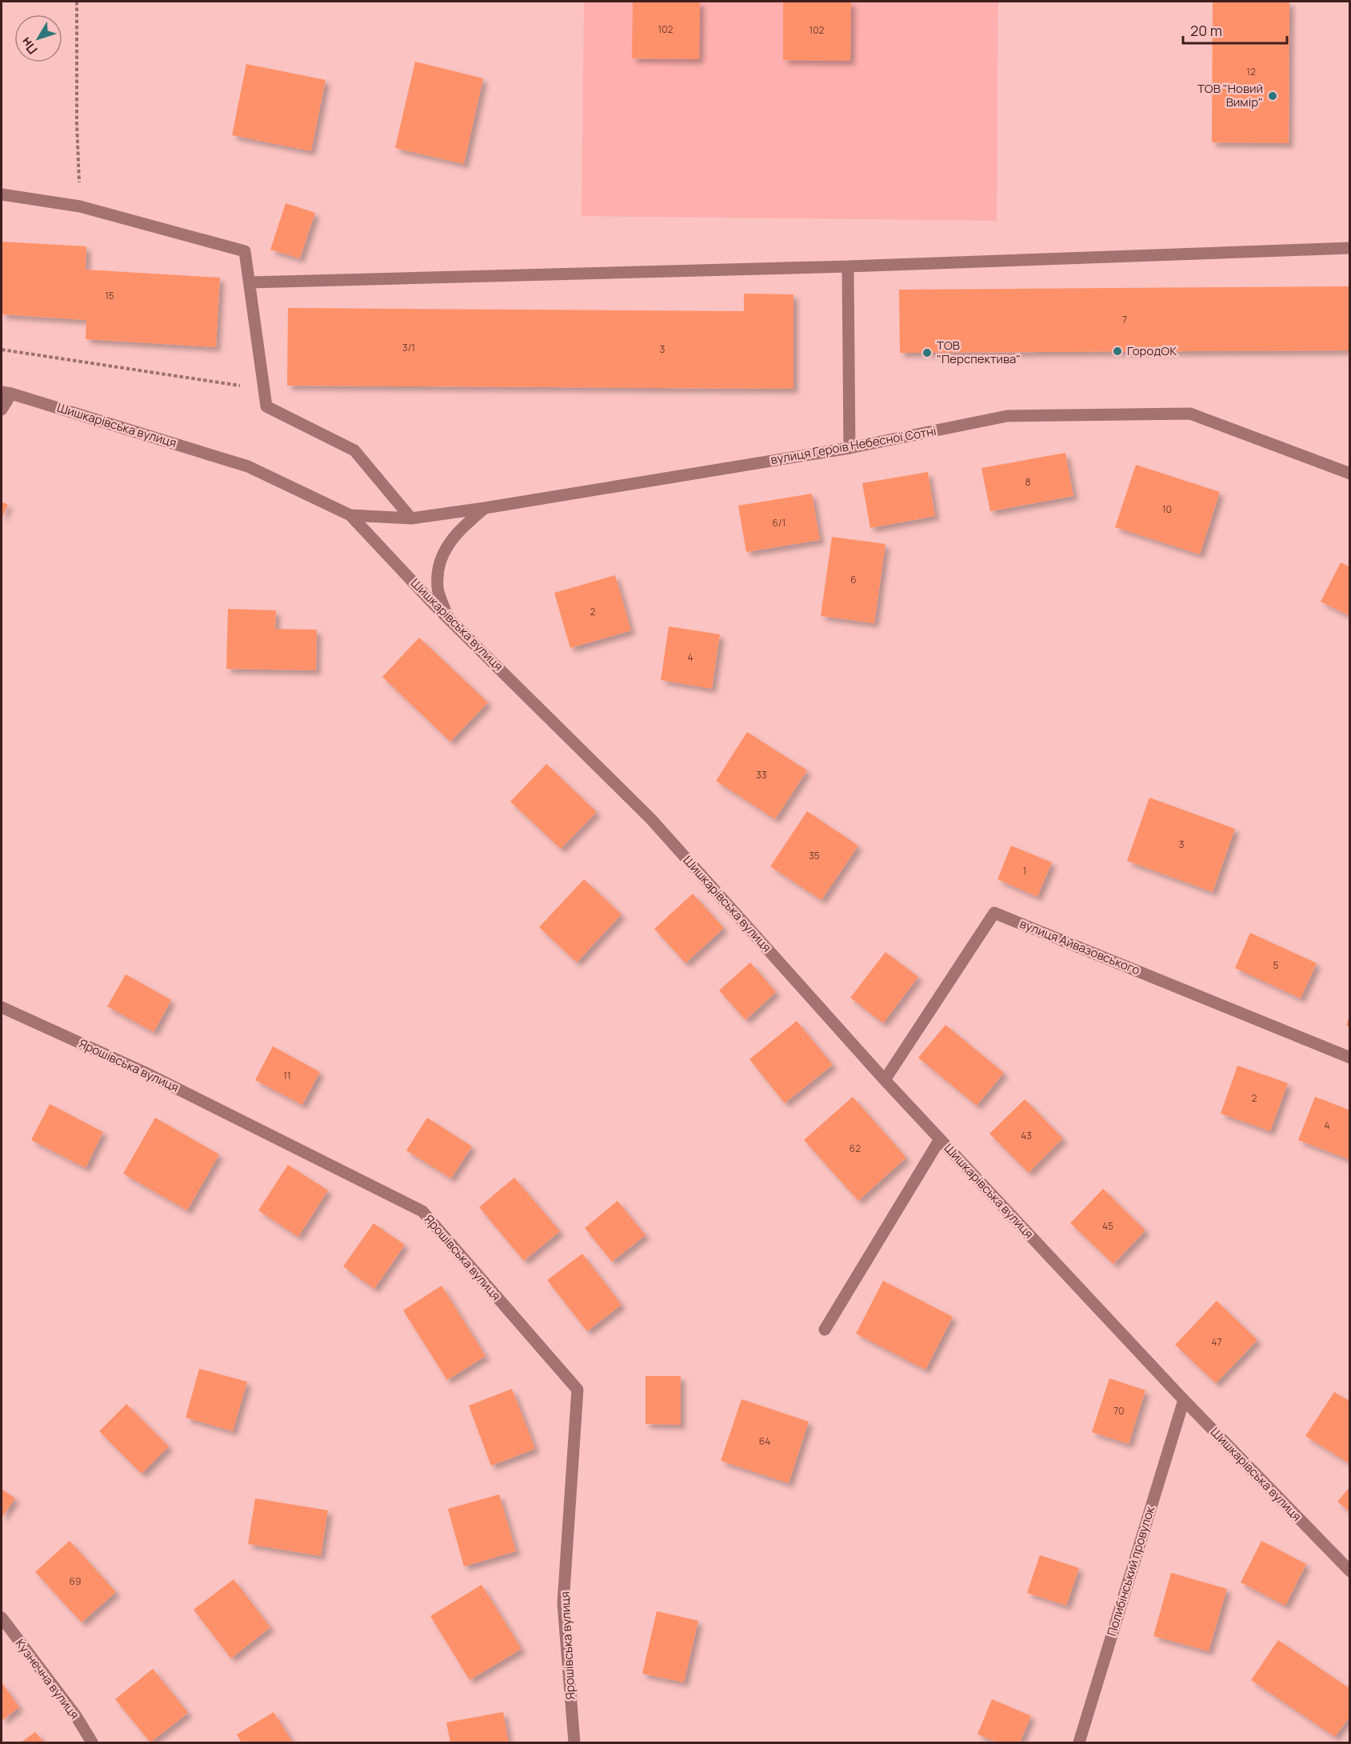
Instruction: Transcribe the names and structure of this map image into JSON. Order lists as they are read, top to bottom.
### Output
{
  "streets": {
    "street": [
      "Шишкарівська вулиця",
      "вулиця Героїв Небесної Сотні",
      "вулиця Айвазовського",
      "Ярошівська вулиця",
      "Полибінський провулок",
      "Кузнечна вулиця"
    ]
  },
  "crossings": [
    ["Шишкарівська вулиця", "вулиця Героїв Небесної Сотні"],
    ["Шишкарівська вулиця", "вулиця Айвазовського"],
    ["Шишкарівська вулиця", "Полибінський провулок"]
  ],
  "places": ["ТОВ \"Новий Вимір\"", "ГородОК", "ТОВ \"Перспектива\""],
  "house_numbers": [
    "102",
    "102",
    "12",
    "15",
    "7",
    "3/1",
    "3",
    "8",
    "10",
    "6/1",
    "6",
    "2",
    "4",
    "33",
    "3",
    "35",
    "1",
    "5",
    "11",
    "2",
    "4",
    "43",
    "62",
    "45",
    "47",
    "70",
    "64",
    "69"
  ],
  "scale_bar": "20 m",
  "north": "bottom left"
}
